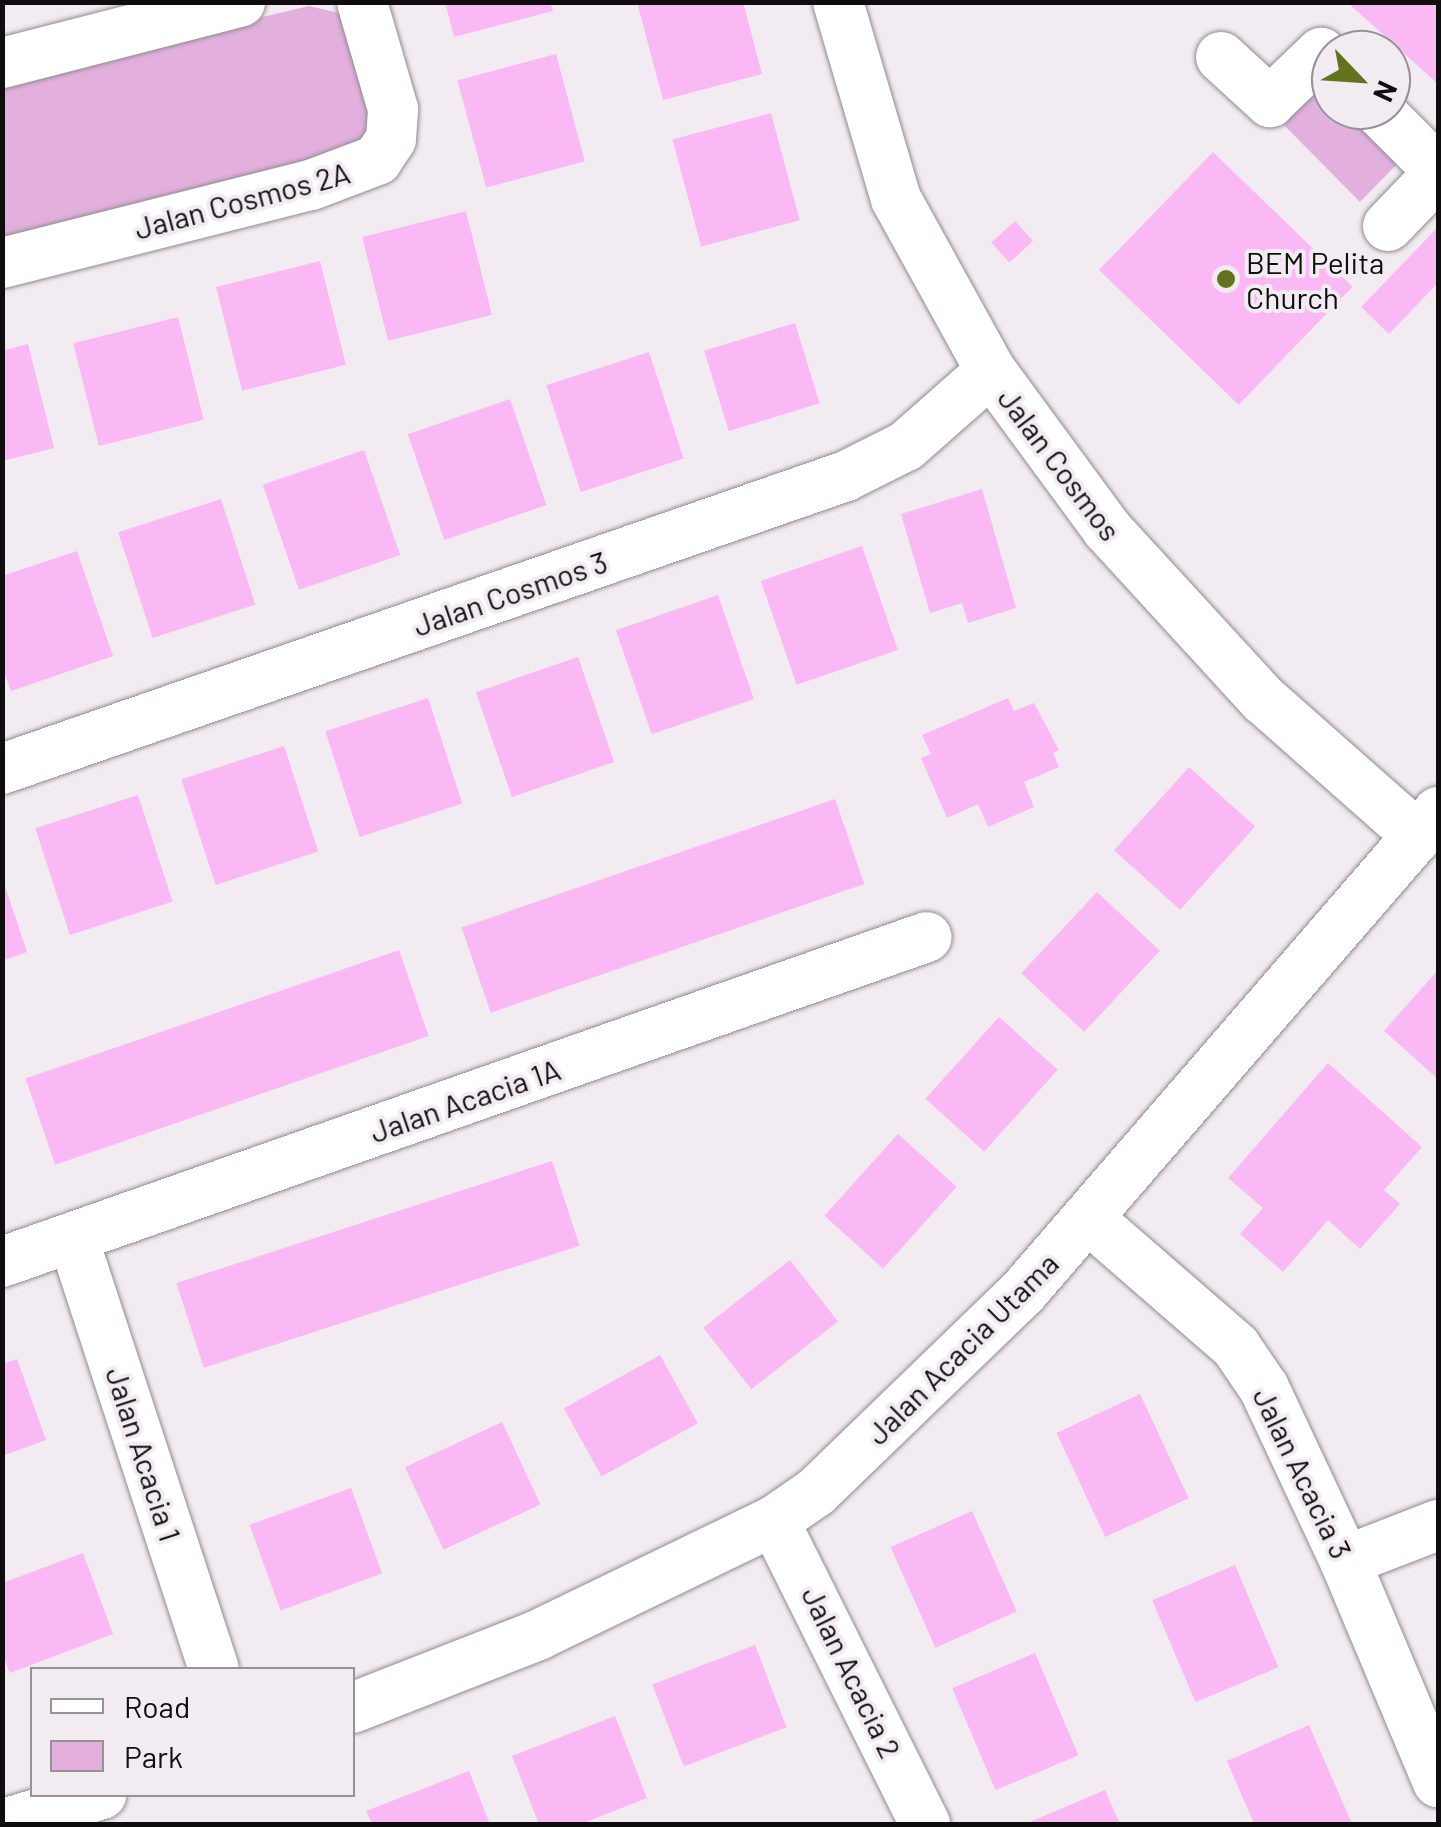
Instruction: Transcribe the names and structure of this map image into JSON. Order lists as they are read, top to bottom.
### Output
{
  "streets": {
    "street": [
      "Jalan Cosmos 2A",
      "Jalan Cosmos",
      "Jalan Cosmos 3",
      "Jalan Acacia 1A",
      "Jalan Acacia Utama",
      "Jalan Acacia 1",
      "Jalan Acacia 3",
      "Jalan Acacia 2"
    ]
  },
  "crossings": [
    ["Jalan Cosmos", "Jalan Cosmos 3"],
    ["Jalan Cosmos", "Jalan Acacia Utama"],
    ["Jalan Acacia 1A", "Jalan Acacia 1"],
    ["Jalan Acacia Utama", "Jalan Acacia 3"],
    ["Jalan Acacia Utama", "Jalan Acacia 2"]
  ],
  "places": ["BEM Pelita Church"],
  "legend": ["Road", "Park"],
  "north": "bottom right"
}
